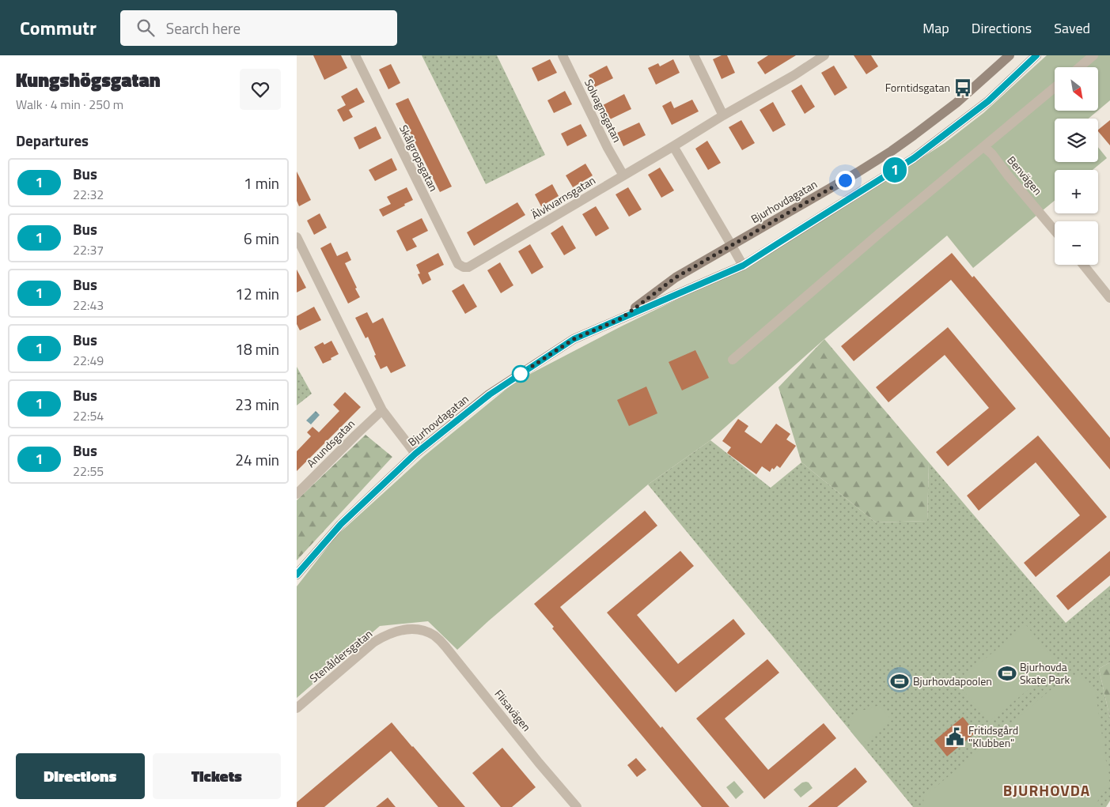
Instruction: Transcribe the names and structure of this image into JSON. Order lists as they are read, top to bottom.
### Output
{
  "streets": {
    "main road": ["Bjurhovdagatan"],
    "street": [
      "Solvagnsgatan",
      "Skålgropsgatan",
      "Benvägen",
      "Älvkvarnsgatan",
      "Anundsgatan",
      "Stenåldersgatan",
      "Flisavägen"
    ]
  },
  "crossings": [
    ["Solvagnsgatan", "Älvkvarnsgatan"],
    ["Skålgropsgatan", "Älvkvarnsgatan"],
    ["Stenåldersgatan", "Flisavägen"]
  ],
  "districts": ["BJURHOVDA"],
  "places": {
    "bus stop": ["Forntidsgatan"],
    "sports": ["Bjurhovda Skate Park", "Bjurhovdapoolen"],
    "public building": ["Fritidsgård \"Klubben\""]
  },
  "lines": ["bus line 1"],
  "north": "bottom right",
  "page": {
    "header": "Commutr",
    "search": "Search here",
    "nav": ["Map", "Directions", "Saved"],
    "heading": [
      ["Kungshögsgatan", "Walk · 4 min · 250 m"],
      "Departures"
    ],
    "on_map": "1",
    "map_buttons": ["+", "−"],
    "list": [
      {
        "mark": "1",
        "name": "Bus",
        "note": "22:32",
        "value": "1 min"
      },
      {
        "mark": "1",
        "name": "Bus",
        "note": "22:37",
        "value": "6 min"
      },
      {
        "mark": "1",
        "name": "Bus",
        "note": "22:43",
        "value": "12 min"
      },
      {
        "mark": "1",
        "name": "Bus",
        "note": "22:49",
        "value": "18 min"
      },
      {
        "mark": "1",
        "name": "Bus",
        "note": "22:54",
        "value": "23 min"
      },
      {
        "mark": "1",
        "name": "Bus",
        "note": "22:55",
        "value": "24 min"
      }
    ],
    "buttons": ["Directions", "Tickets"]
  }
}
